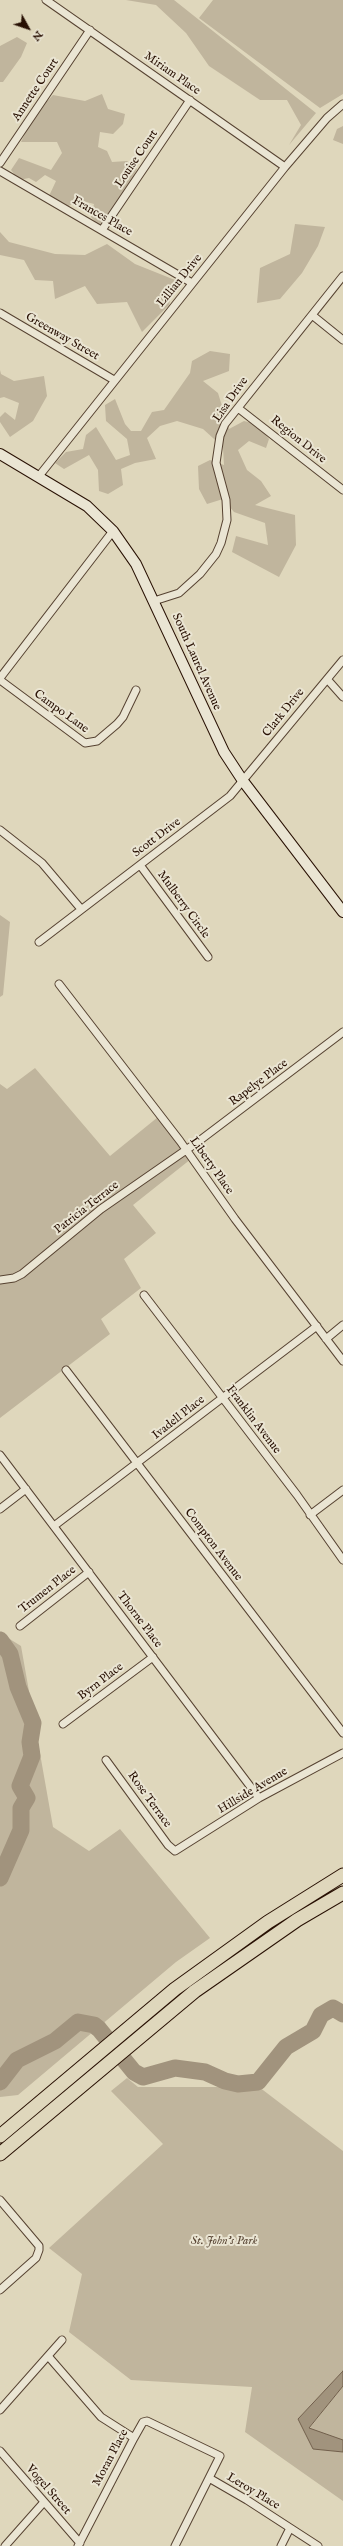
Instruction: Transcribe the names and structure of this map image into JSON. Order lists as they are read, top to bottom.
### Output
{
  "streets": {
    "street": [
      "Miriam Place",
      "Annette Court",
      "Louise Court",
      "Frances Place",
      "Lillian Drive",
      "Greenway Street",
      "Lisa Drive",
      "Region Drive",
      "South Laurel Avenue",
      "Campo Lane",
      "Clark Drive",
      "Scott Drive",
      "Mulberry Circle",
      "Rapelye Place",
      "Liberty Place",
      "Patricia Terrace",
      "Ivadell Place",
      "Franklin Avenue",
      "Compton Avenue",
      "Trumen Place",
      "Thorne Place",
      "Byrn Place",
      "Hillside Avenue",
      "Rose Terrace",
      "Moran Place",
      "Vogel Street",
      "Leroy Place"
    ]
  },
  "crossings": [
    ["Miriam Place", "Annette Court"],
    ["Miriam Place", "Louise Court"],
    ["Miriam Place", "Lillian Drive"],
    ["Louise Court", "Frances Place"],
    ["Frances Place", "Lillian Drive"],
    ["Lillian Drive", "Greenway Street"],
    ["Lillian Drive", "South Laurel Avenue"],
    ["Lisa Drive", "Region Drive"],
    ["Lisa Drive", "South Laurel Avenue"],
    ["South Laurel Avenue", "Clark Drive"],
    ["South Laurel Avenue", "Scott Drive"],
    ["Clark Drive", "Scott Drive"],
    ["Scott Drive", "Mulberry Circle"],
    ["Rapelye Place", "Liberty Place"],
    ["Rapelye Place", "Patricia Terrace"],
    ["Liberty Place", "Patricia Terrace"],
    ["Liberty Place", "Ivadell Place"],
    ["Ivadell Place", "Franklin Avenue"],
    ["Ivadell Place", "Compton Avenue"],
    ["Ivadell Place", "Thorne Place"],
    ["Trumen Place", "Thorne Place"],
    ["Thorne Place", "Byrn Place"],
    ["Thorne Place", "Hillside Avenue"],
    ["Hillside Avenue", "Rose Terrace"],
    ["Moran Place", "Vogel Street"],
    ["Moran Place", "Leroy Place"]
  ],
  "parks": ["St. John's Park"],
  "north": "bottom right"
}
